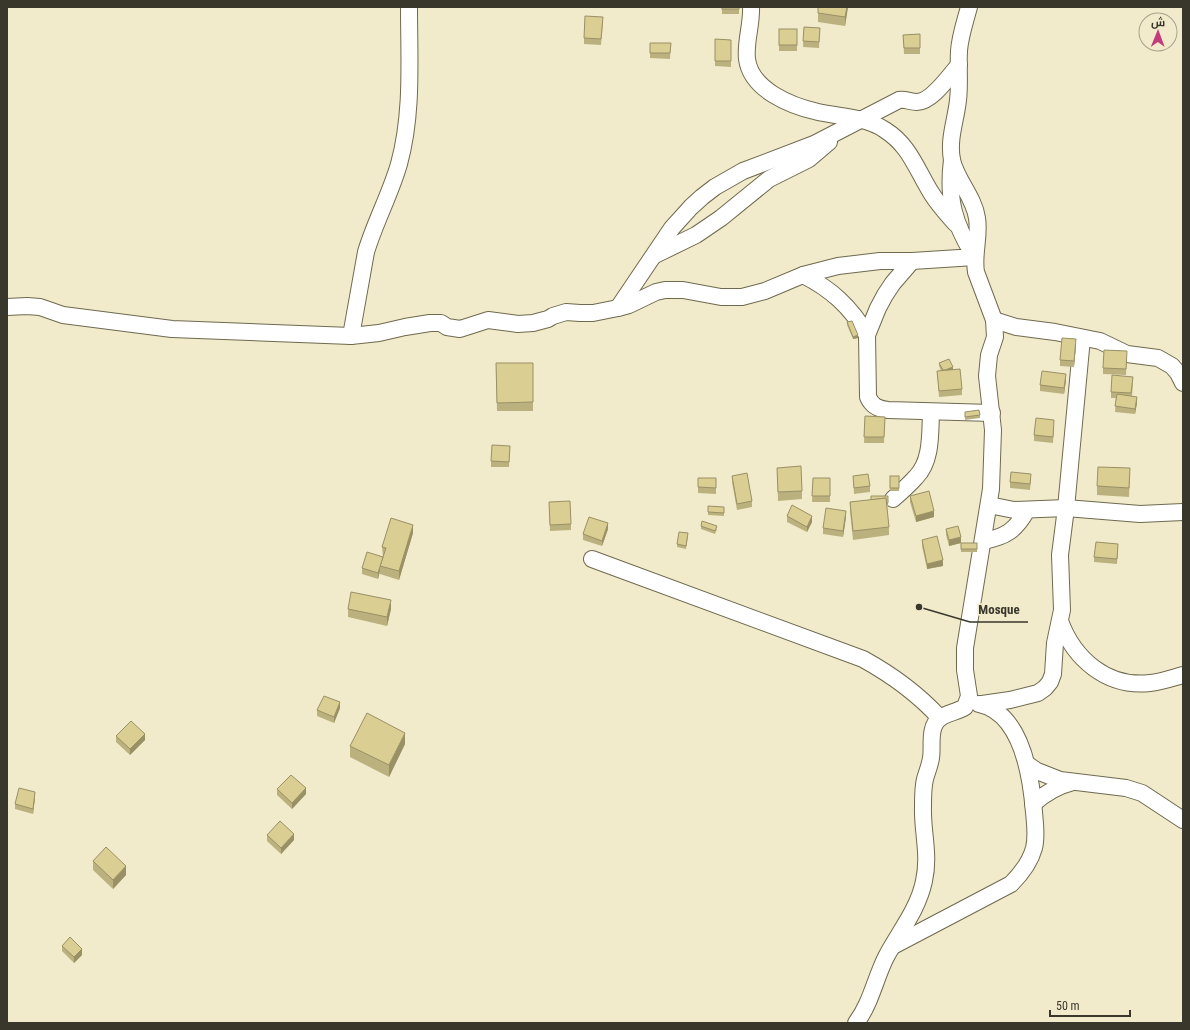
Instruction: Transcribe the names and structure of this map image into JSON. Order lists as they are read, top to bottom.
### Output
{
  "places": ["Mosque"],
  "scale_bar": "50 m",
  "north": "top"
}
